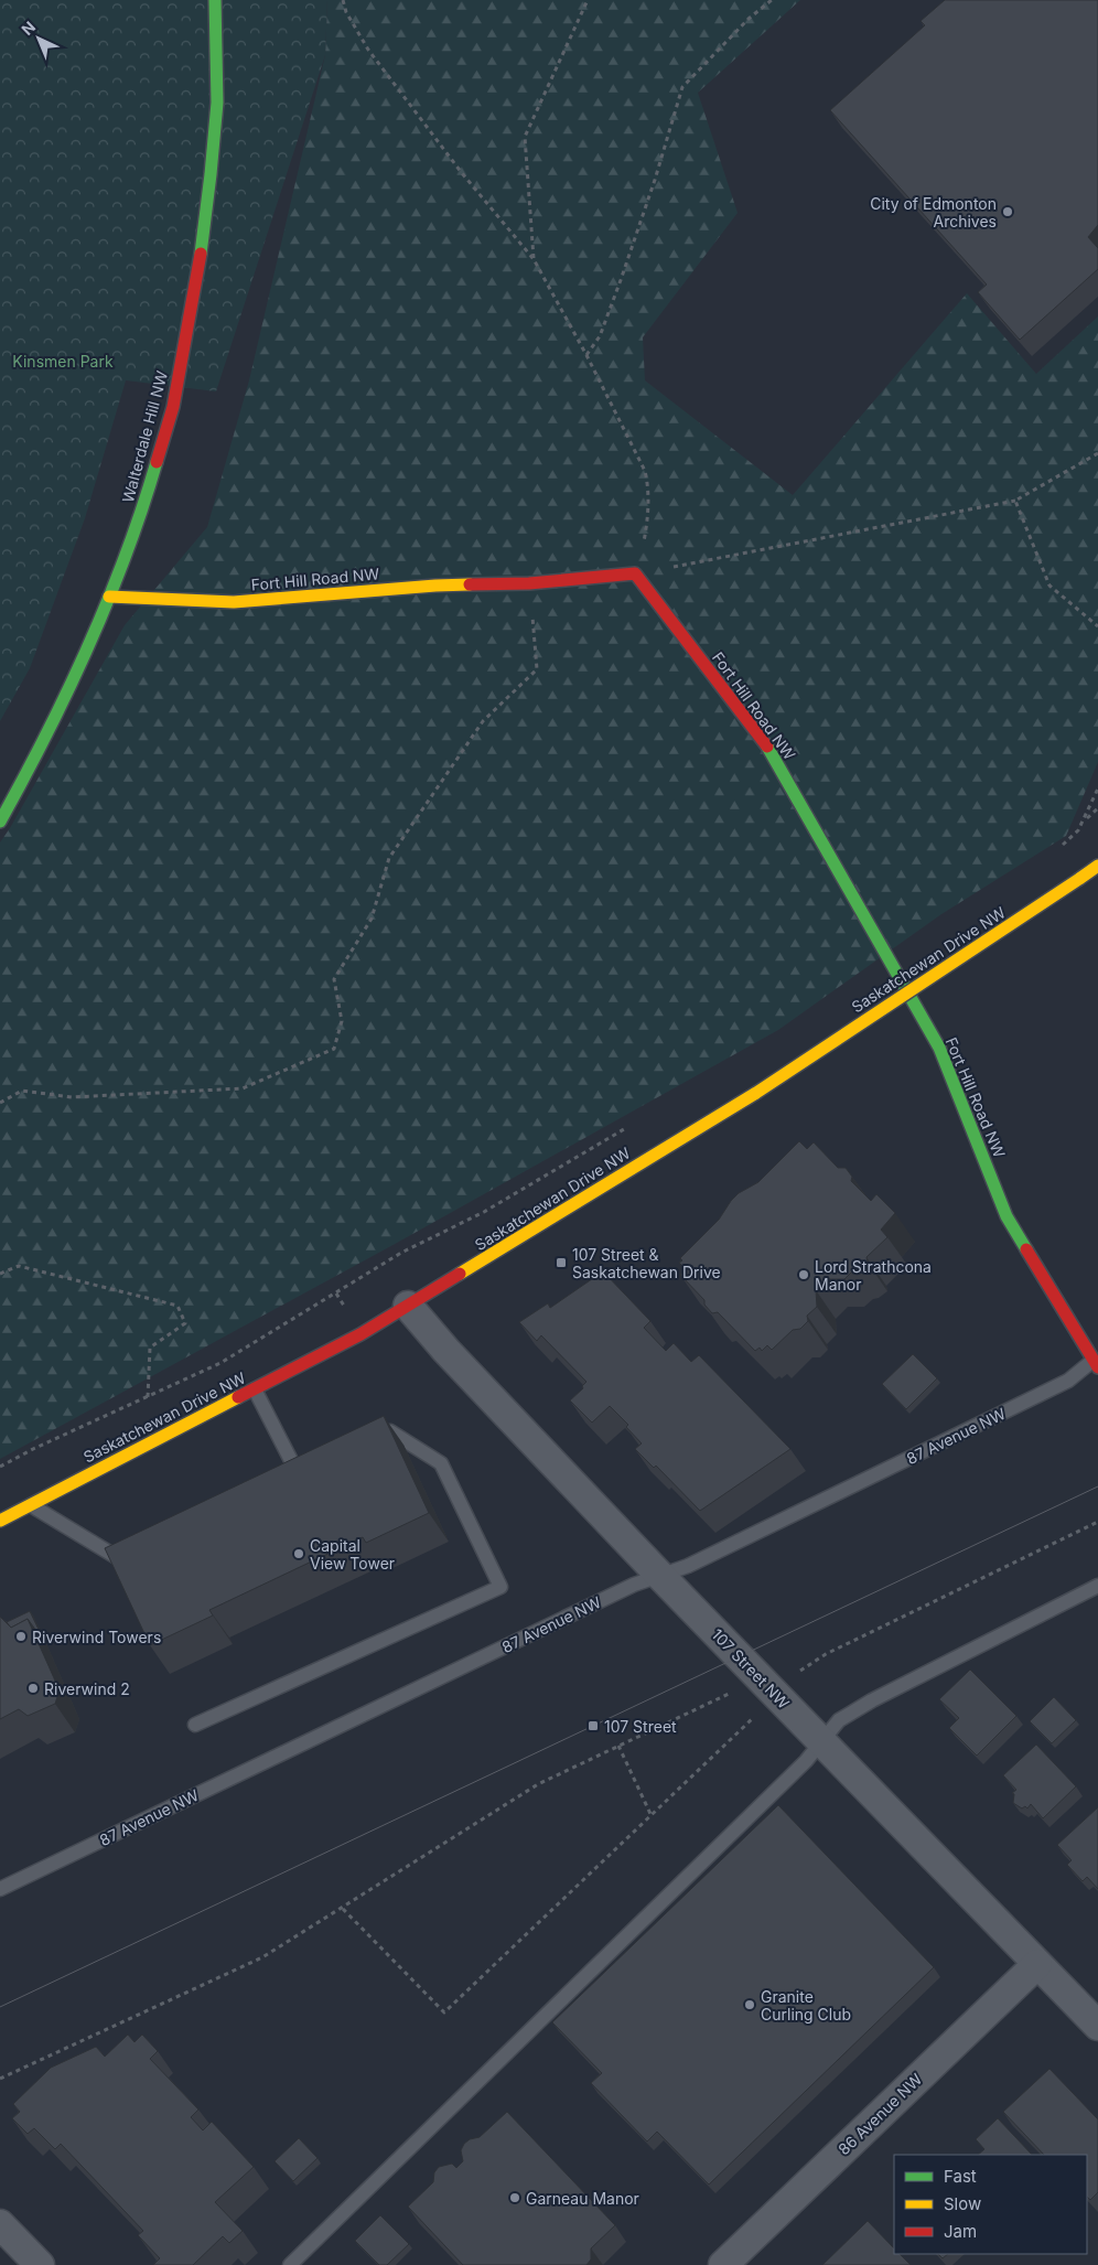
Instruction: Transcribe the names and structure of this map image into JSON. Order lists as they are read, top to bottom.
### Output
{
  "streets": {
    "main road": ["Walterdale Hill NW", "Fort Hill Road NW", "Saskatchewan Drive NW"],
    "street": ["107 Street NW", "86 Avenue NW"],
    "lane": ["87 Avenue NW"]
  },
  "crossings": [
    ["Walterdale Hill NW", "Fort Hill Road NW"],
    ["Fort Hill Road NW", "87 Avenue NW"],
    ["Saskatchewan Drive NW", "107 Street NW"],
    ["87 Avenue NW", "107 Street NW"],
    ["107 Street NW", "86 Avenue NW"]
  ],
  "parks": ["Kinsmen Park"],
  "places": {
    "other": [
      "City of Edmonton Archives",
      "Lord Strathcona Manor",
      "Capital View Tower",
      "Riverwind Towers",
      "Riverwind 2",
      "Granite Curling Club",
      "Garneau Manor"
    ],
    "transit": ["107 Street & Saskatchewan Drive", "107 Street"]
  },
  "legend": ["Fast", "Slow", "Jam"],
  "north": "top left"
}
